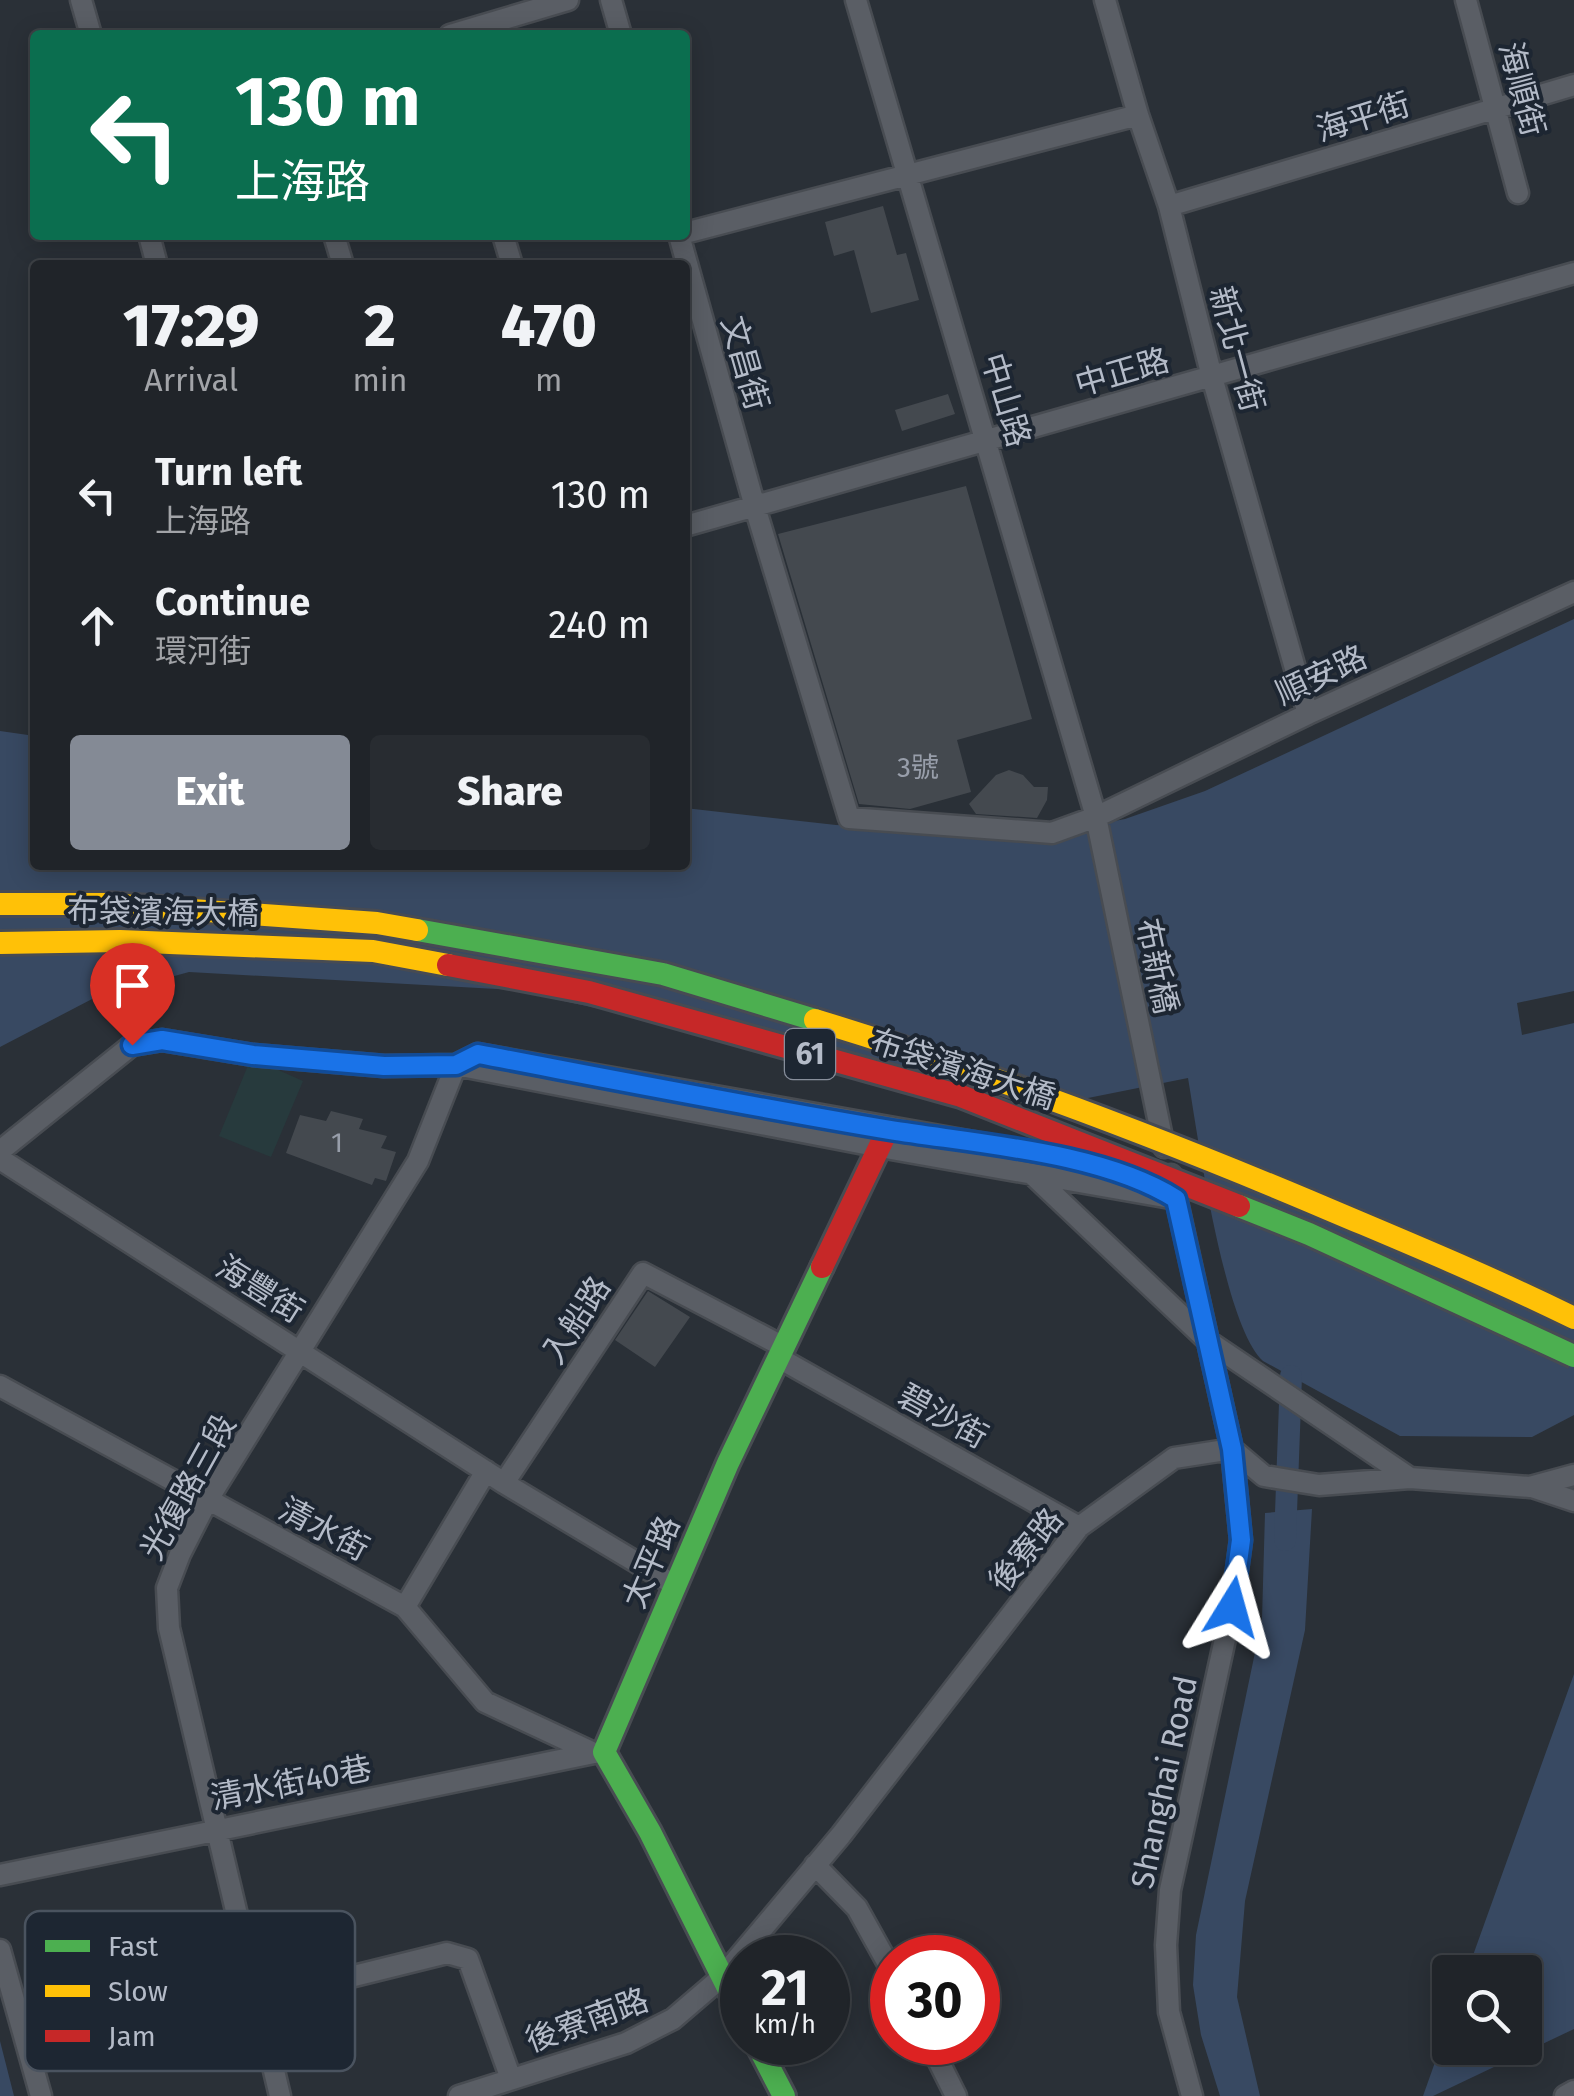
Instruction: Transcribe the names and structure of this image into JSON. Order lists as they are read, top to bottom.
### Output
{
  "streets": {
    "main road": ["布袋濱海大橋", "61", "太平路"],
    "street": [
      "海順街",
      "海平街",
      "新北一街",
      "文昌街",
      "中正路",
      "中山路",
      "順安路",
      "布新橋",
      "海豐街",
      "入船路",
      "碧沙街",
      "光復路三段",
      "清水街",
      "後寮路",
      "Shanghai Road",
      "清水街40巷",
      "後寮南路"
    ]
  },
  "crossings": [
    ["海順街", "海平街"],
    ["海平街", "新北一街"],
    ["新北一街", "中正路"],
    ["新北一街", "順安路"],
    ["文昌街", "中正路"],
    ["文昌街", "中山路"],
    ["文昌街", "順安路"],
    ["文昌街", "布新橋"],
    ["中正路", "中山路"],
    ["中山路", "順安路"],
    ["中山路", "布新橋"],
    ["順安路", "布新橋"],
    ["布新橋", "Shanghai Road"],
    ["海豐街", "光復路三段"],
    ["入船路", "碧沙街"],
    ["入船路", "太平路"],
    ["碧沙街", "後寮路"],
    ["碧沙街", "太平路"],
    ["光復路三段", "清水街"],
    ["光復路三段", "清水街40巷"],
    ["清水街", "清水街40巷"],
    ["後寮路", "Shanghai Road"]
  ],
  "house_numbers": ["3號", "1"],
  "legend": ["Fast", "Slow", "Jam"],
  "page": {
    "turn": ["130 m", "上海路"],
    "eta": [
      "17:29",
      "Arrival",
      "2",
      "min",
      "470",
      "m"
    ],
    "list": [
      {
        "name": "Turn left",
        "note": "上海路",
        "value": "130 m"
      },
      {
        "name": "Continue",
        "note": "環河街",
        "value": "240 m"
      }
    ],
    "buttons": ["Exit", "Share"],
    "speed": "21 km/h",
    "limit": "30"
  }
}
